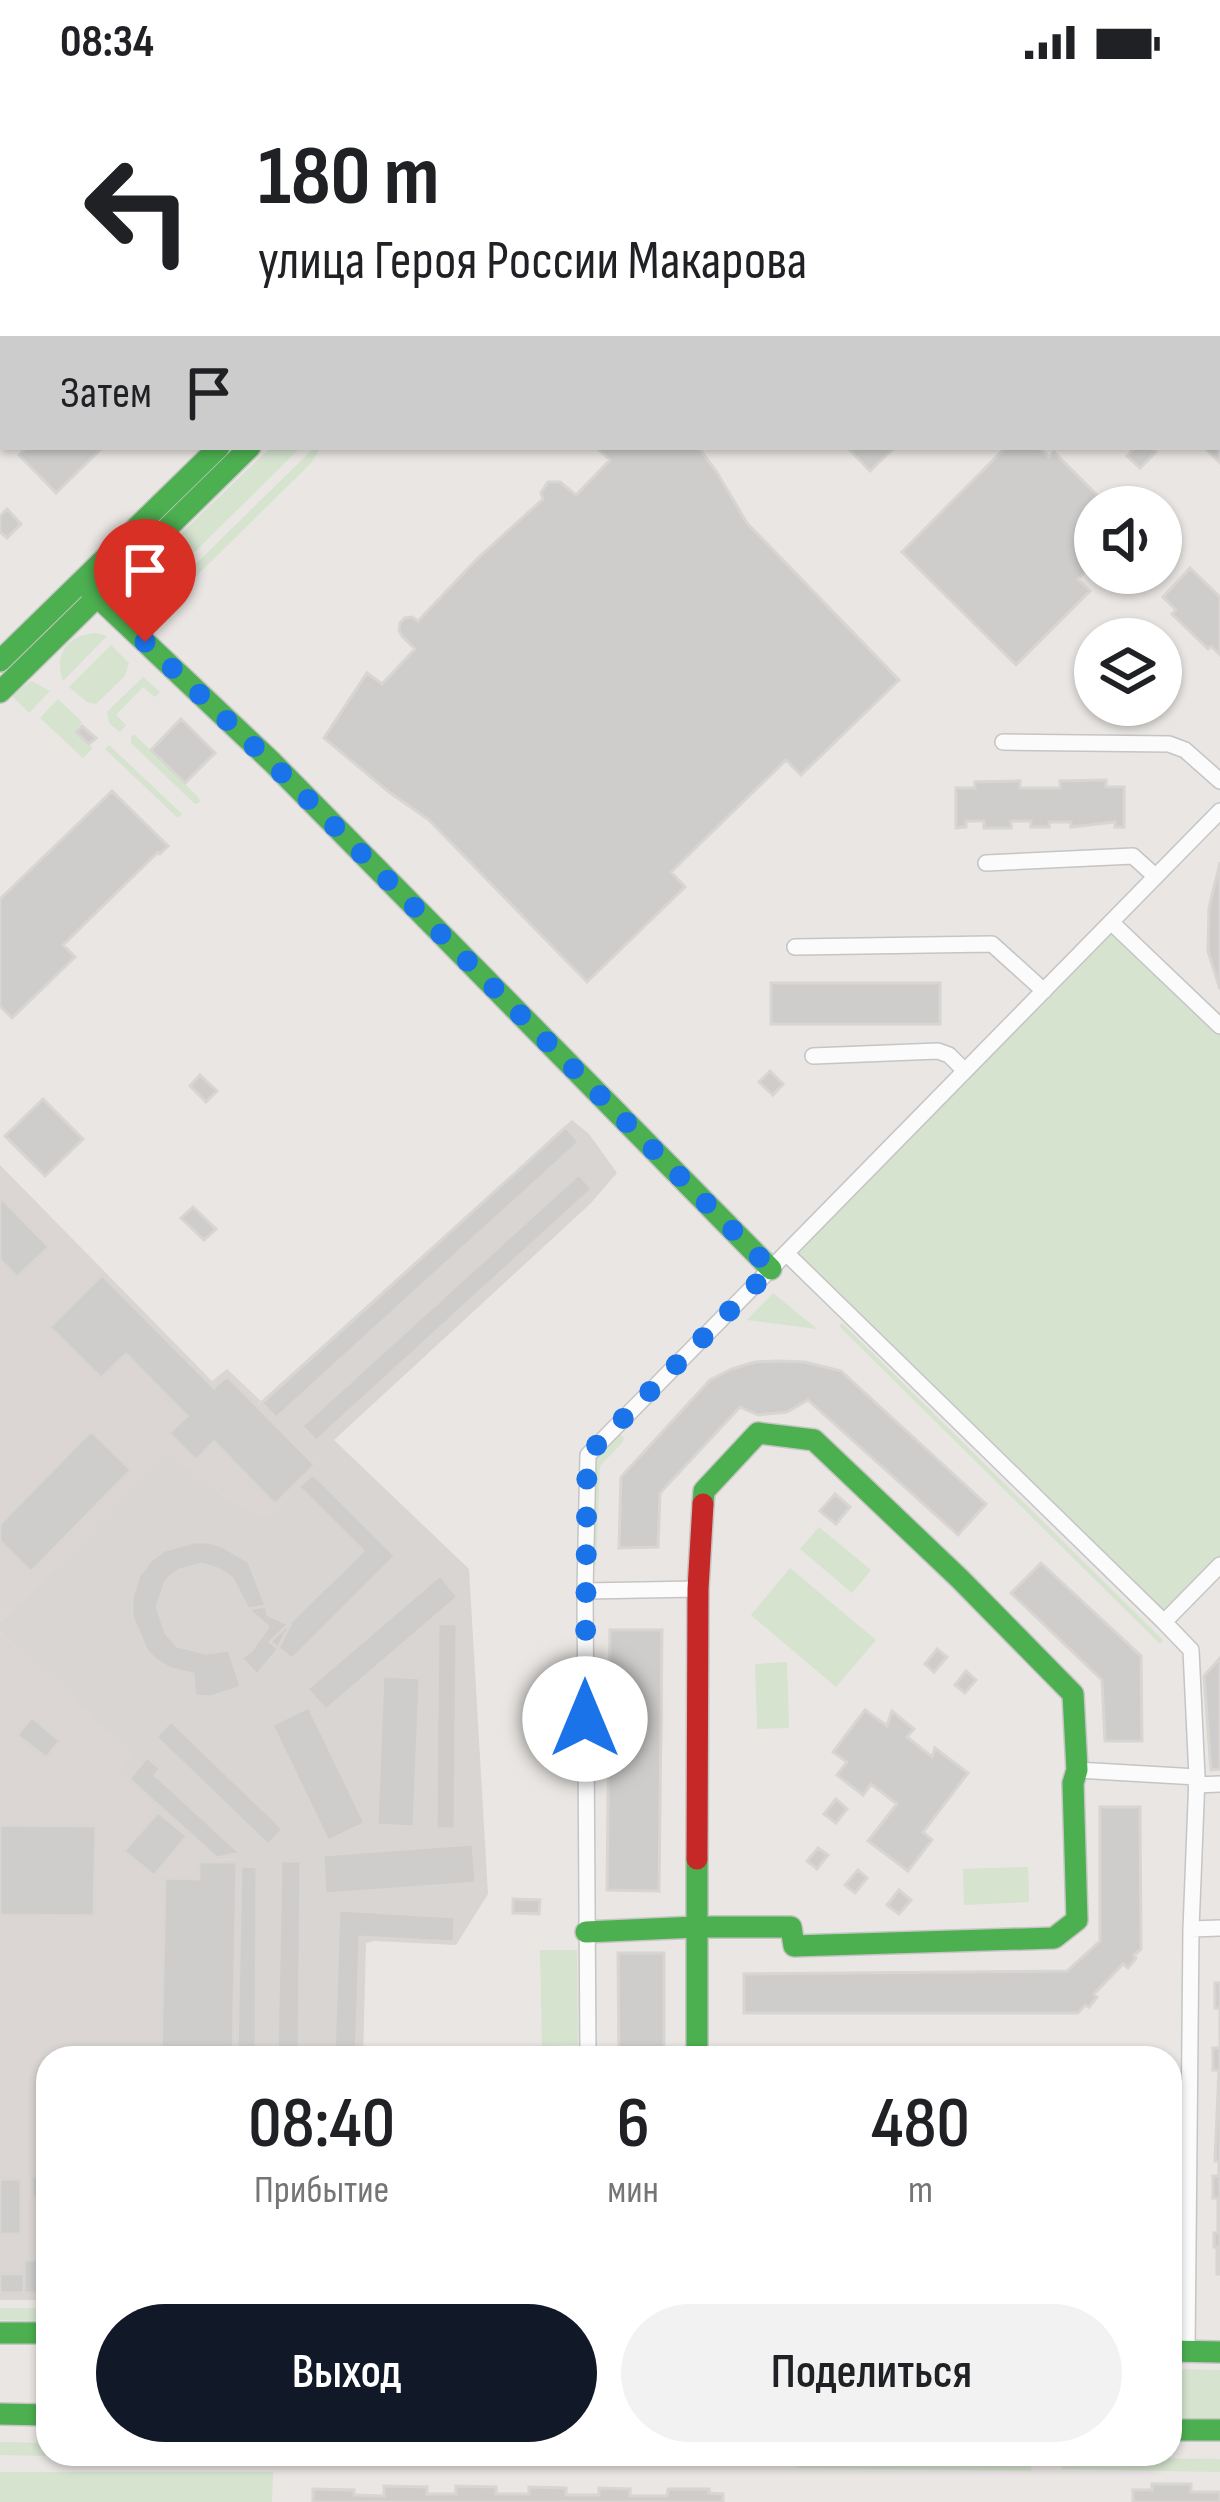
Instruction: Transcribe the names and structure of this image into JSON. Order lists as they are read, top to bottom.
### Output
{
  "page": {
    "status": "08:34",
    "turn": ["180 m", "улица Героя России Макарова"],
    "then": "Затем",
    "eta": [
      "08:40",
      "Прибытие",
      "6",
      "мин",
      "480",
      "m"
    ],
    "buttons": ["Выход", "Поделиться"]
  }
}
